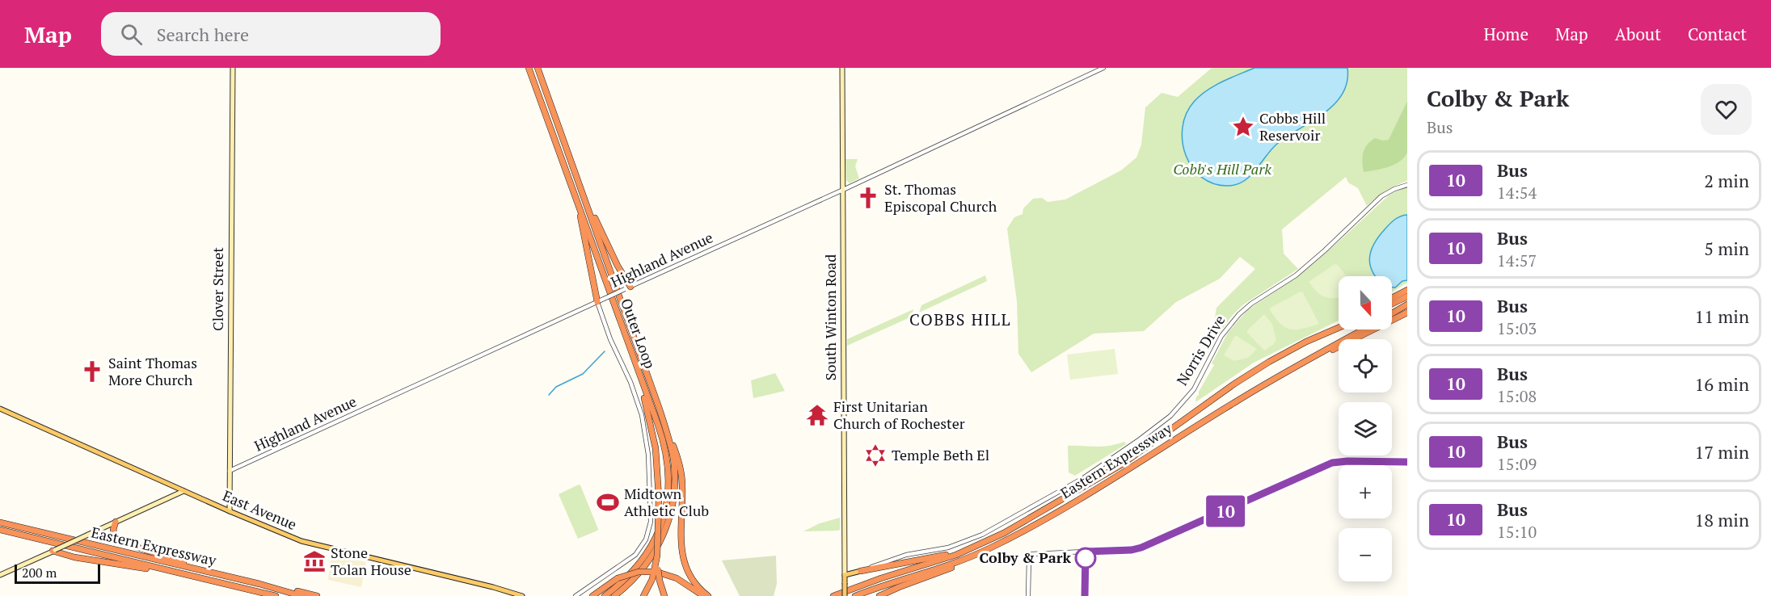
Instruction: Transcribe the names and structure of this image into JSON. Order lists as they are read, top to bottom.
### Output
{
  "streets": {
    "highway": ["Outer Loop", "Eastern Expressway"],
    "main road": [
      "Clover Street",
      "South Winton Road",
      "Norris Drive",
      "East Avenue"
    ],
    "street": ["Highland Avenue"]
  },
  "crossings": [
    ["Highland Avenue", "Clover Street"],
    ["Highland Avenue", "South Winton Road"],
    ["Clover Street", "East Avenue"],
    ["South Winton Road", "Norris Drive"]
  ],
  "districts": ["COBBS HILL"],
  "parks": ["Cobb's Hill Park"],
  "places": {
    "place": ["Cobbs Hill Reservoir"],
    "church": ["St. Thomas Episcopal Church", "Saint Thomas More Church"],
    "temple": ["First Unitarian Church of Rochester"],
    "synagogue": ["Temple Beth El"],
    "sports": ["Midtown Athletic Club"],
    "other": ["Colby & Park"],
    "museum": ["Stone Tolan House"]
  },
  "lines": ["bus line 10"],
  "scale_bar": "200 m",
  "north": "bottom",
  "page": {
    "header": "Map",
    "search": "Search here",
    "nav": [
      "Home",
      "Map",
      "About",
      "Contact"
    ],
    "on_map": "10",
    "heading": ["Colby & Park", "Bus"],
    "list": [
      {
        "mark": "10",
        "name": "Bus",
        "note": "14:54",
        "value": "2 min"
      },
      {
        "mark": "10",
        "name": "Bus",
        "note": "14:57",
        "value": "5 min"
      },
      {
        "mark": "10",
        "name": "Bus",
        "note": "15:03",
        "value": "11 min"
      },
      {
        "mark": "10",
        "name": "Bus",
        "note": "15:08",
        "value": "16 min"
      },
      {
        "mark": "10",
        "name": "Bus",
        "note": "15:09",
        "value": "17 min"
      },
      {
        "mark": "10",
        "name": "Bus",
        "note": "15:10",
        "value": "18 min"
      }
    ],
    "map_buttons": ["+", "−"],
    "scale": "200 m"
  }
}
